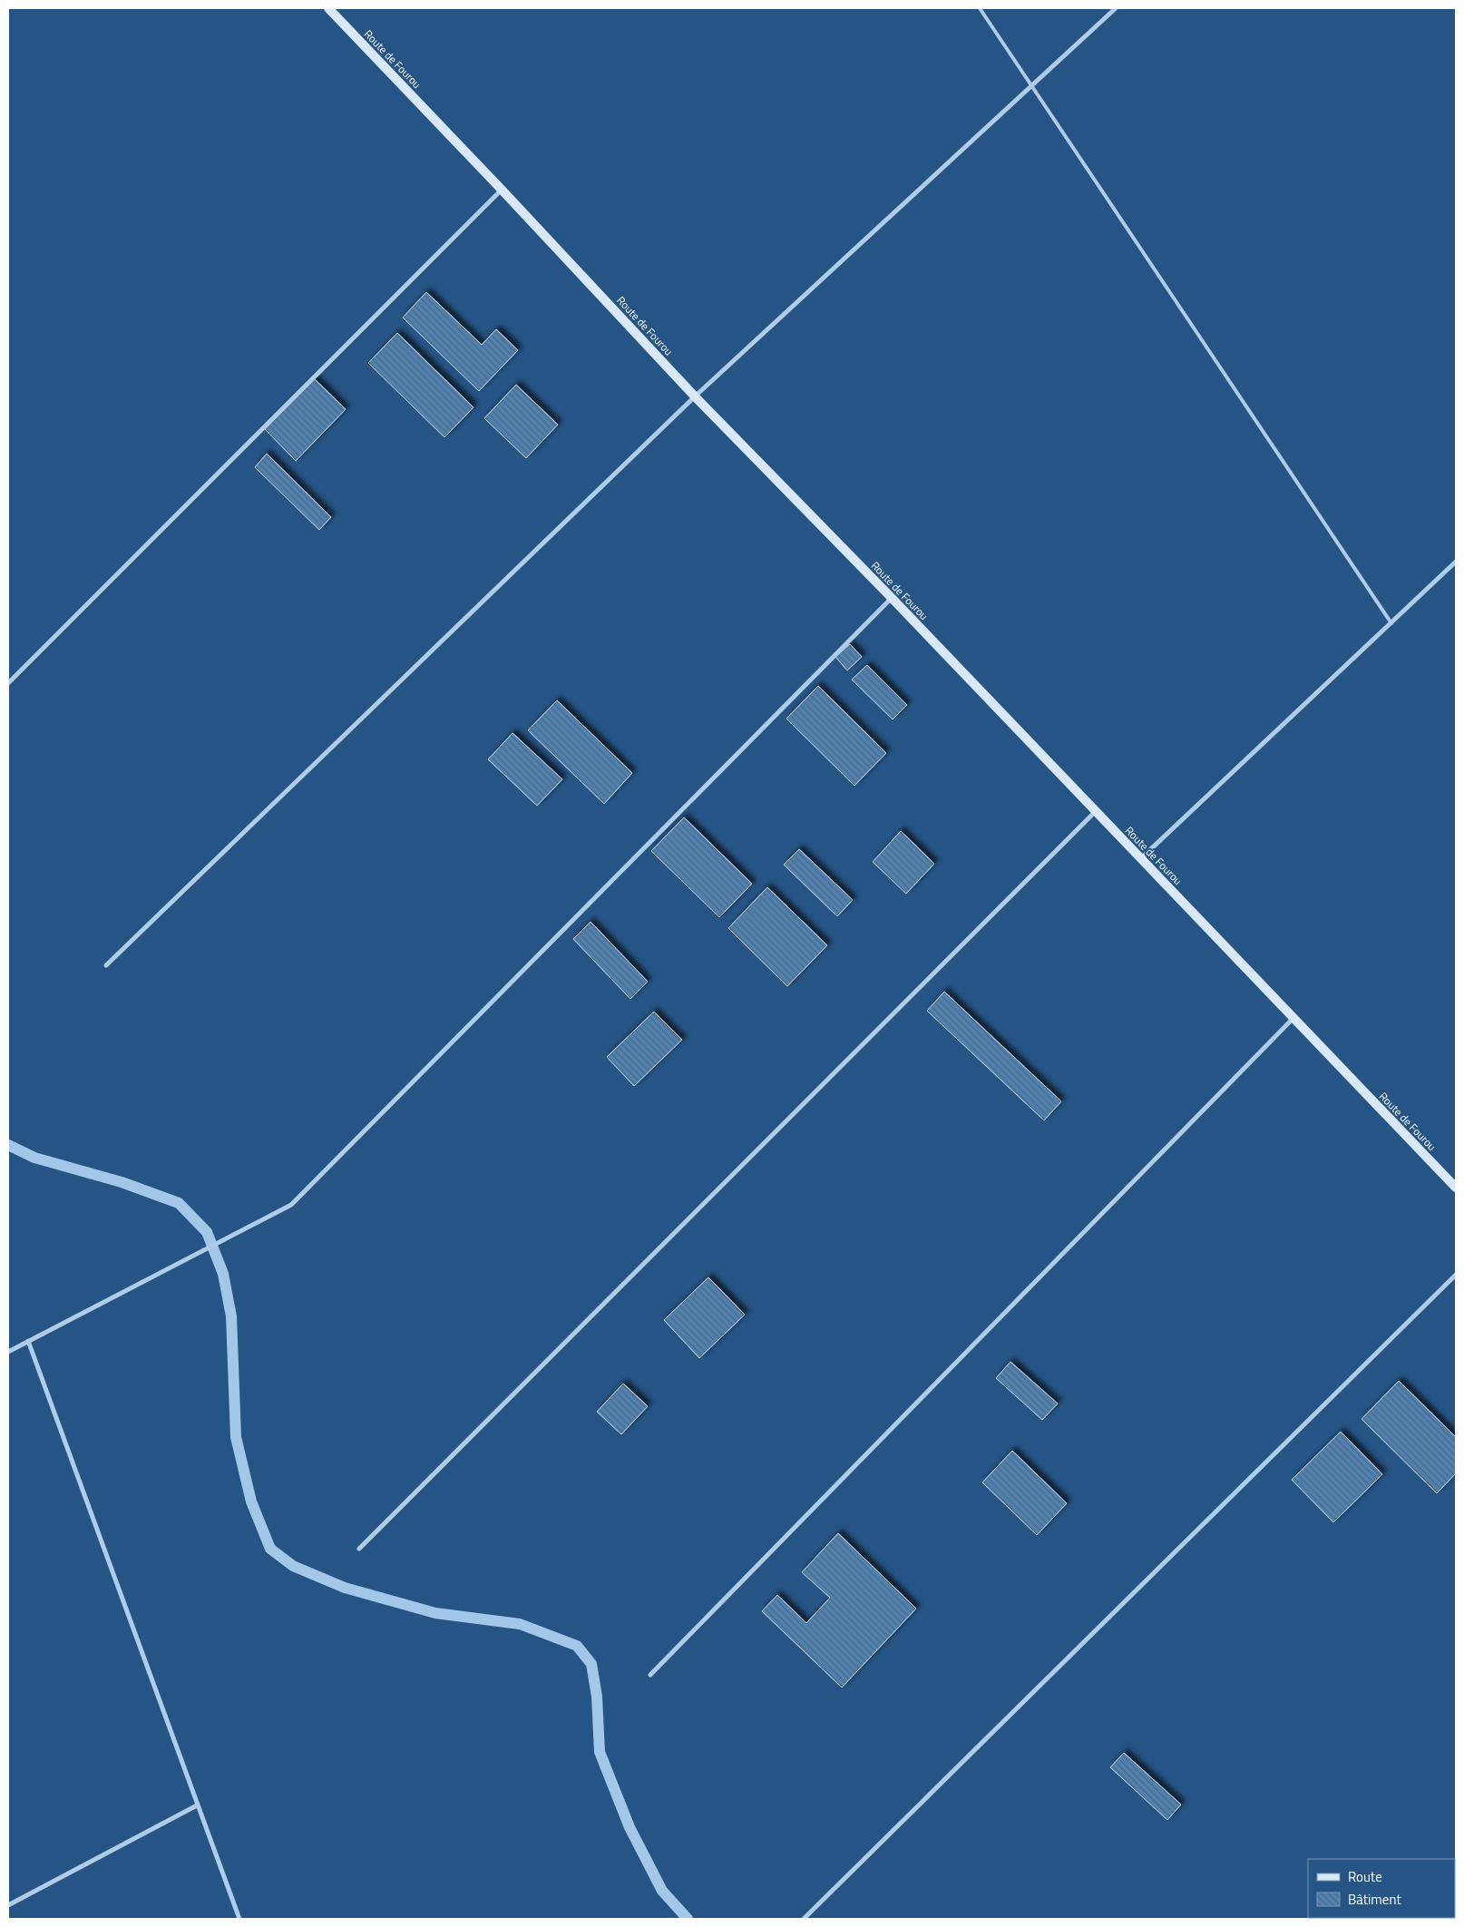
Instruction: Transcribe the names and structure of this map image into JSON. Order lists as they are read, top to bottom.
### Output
{
  "streets": {
    "main road": ["Route de Fourou"]
  },
  "legend": ["Route", "Bâtiment"]
}
